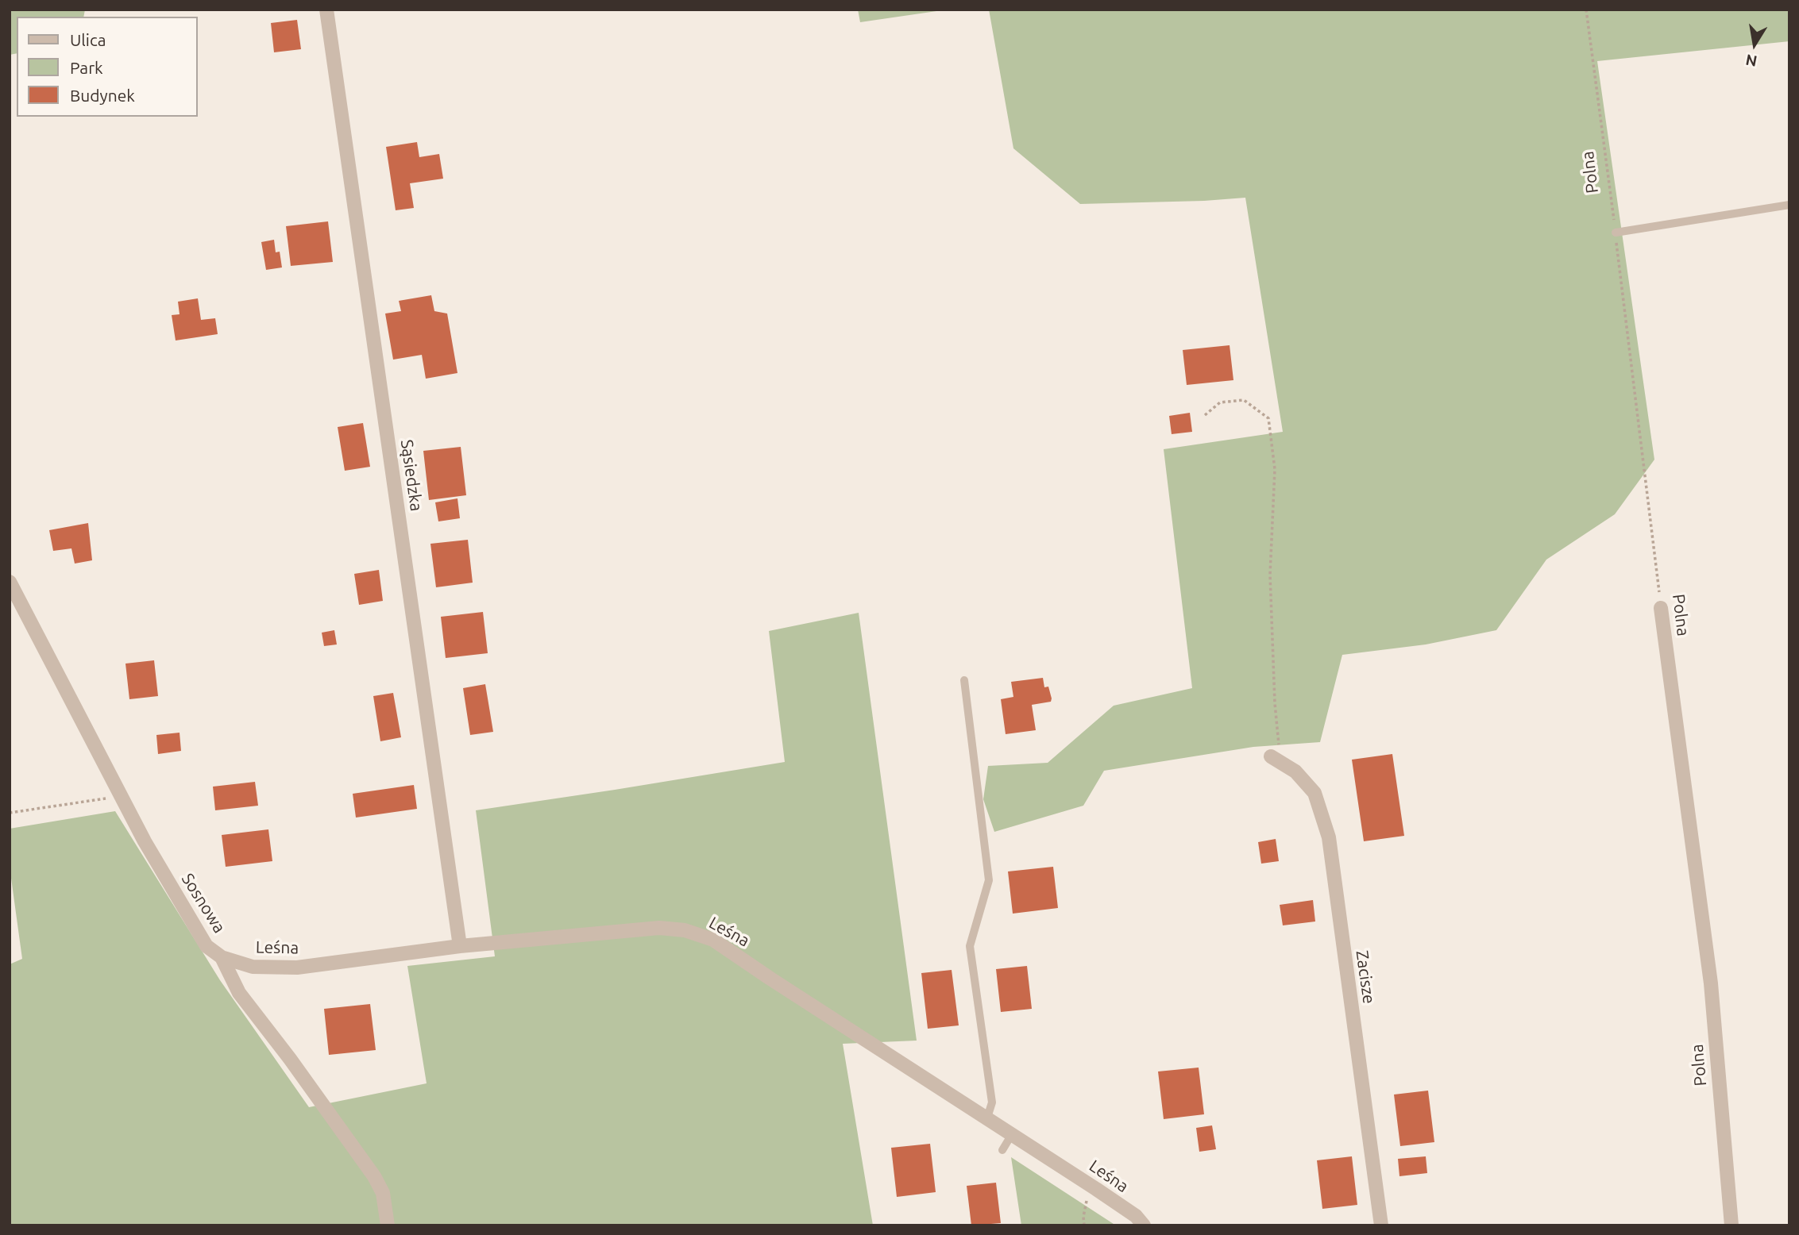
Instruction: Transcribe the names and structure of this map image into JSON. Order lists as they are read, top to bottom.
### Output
{
  "streets": {
    "street": [
      "Polna",
      "Sąsiedzka",
      "Sosnowa",
      "Leśna",
      "Zacisze"
    ]
  },
  "crossings": [
    ["Sąsiedzka", "Leśna"],
    ["Sosnowa", "Leśna"]
  ],
  "legend": ["Ulica", "Park", "Budynek"],
  "north": "bottom"
}
